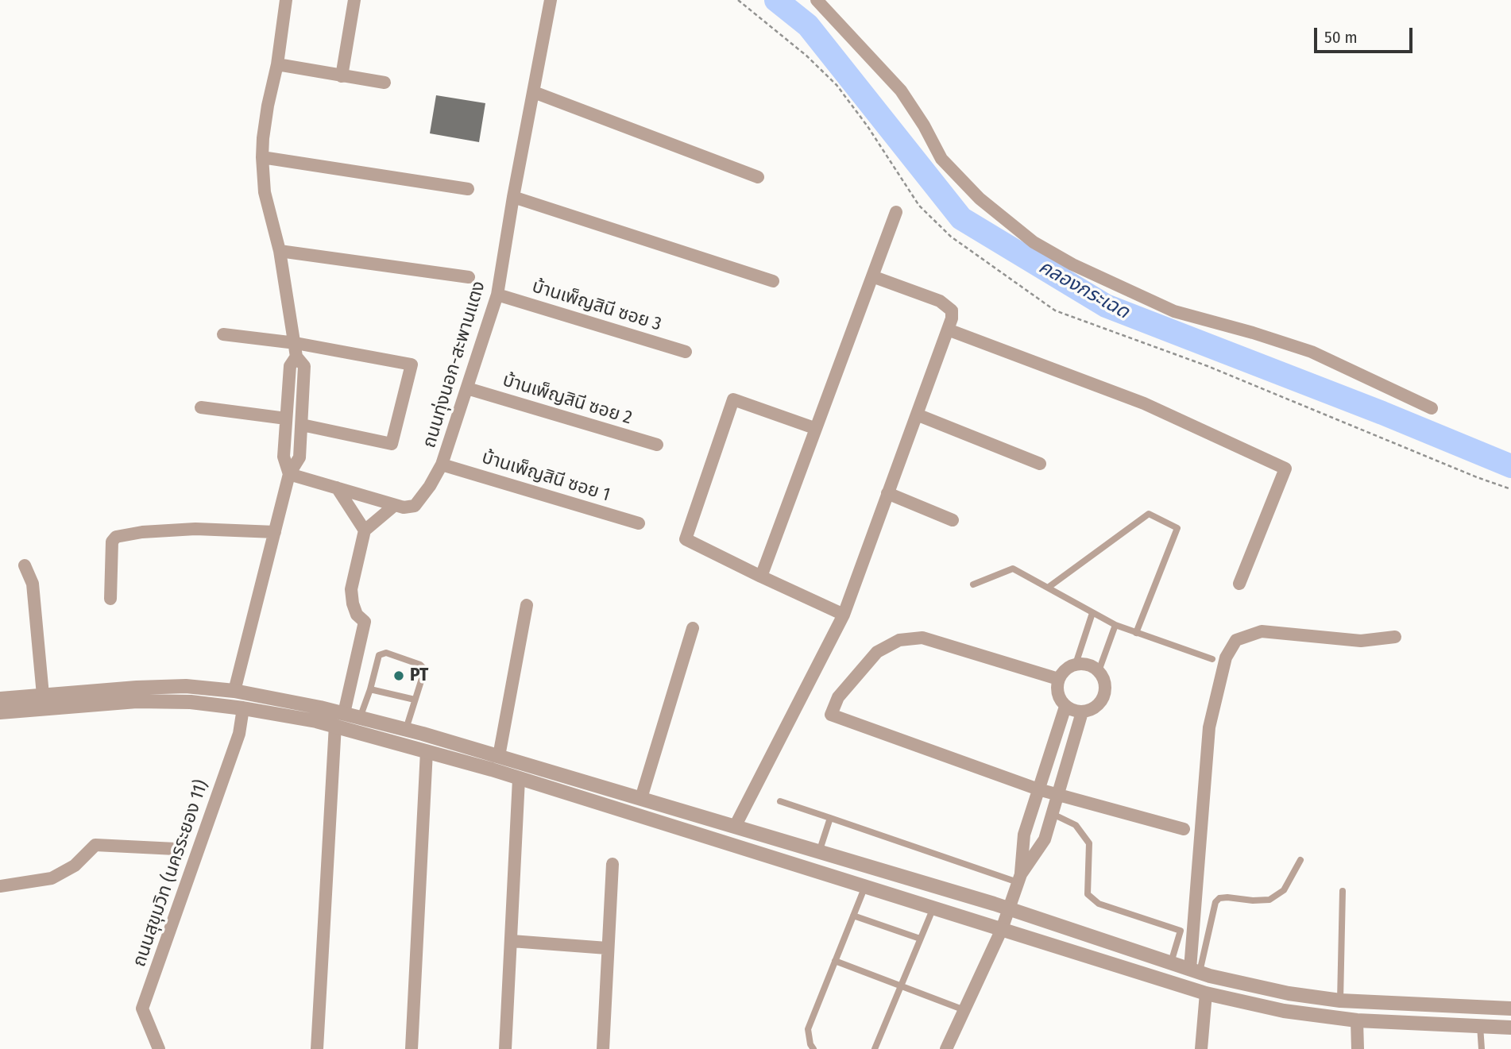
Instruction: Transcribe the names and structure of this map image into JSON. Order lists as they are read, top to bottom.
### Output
{
  "streets": {
    "street": [
      "บ้านเพ็ญสินี ซอย 3",
      "ถนนทุ่งนอก-สะพานแตง",
      "บ้านเพ็ญสินี ซอย 2",
      "บ้านเพ็ญสินี ซอย 1",
      "ถนนสุขุมวิท (นครระยอง 11)"
    ]
  },
  "crossings": [
    ["บ้านเพ็ญสินี ซอย 3", "ถนนทุ่งนอก-สะพานแตง"],
    ["ถนนทุ่งนอก-สะพานแตง", "บ้านเพ็ญสินี ซอย 2"],
    ["ถนนทุ่งนอก-สะพานแตง", "บ้านเพ็ญสินี ซอย 1"]
  ],
  "water": ["คลองกระเฉด"],
  "places": ["PT"],
  "scale_bar": "50 m"
}
